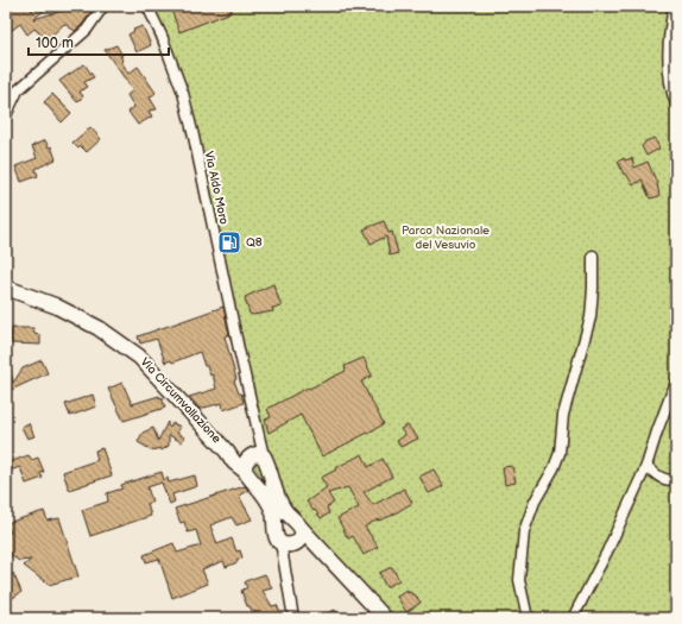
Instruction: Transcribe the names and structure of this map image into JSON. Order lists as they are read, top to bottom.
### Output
{
  "streets": {
    "main road": ["Via Circumvallazione"],
    "street": ["Via Aldo Moro"]
  },
  "crossings": [
    ["Via Aldo Moro", "Via Circumvallazione"]
  ],
  "parks": ["Parco Nazionale del Vesuvio"],
  "places": {
    "fuel station": ["Q8"]
  },
  "scale_bar": "100 m"
}
